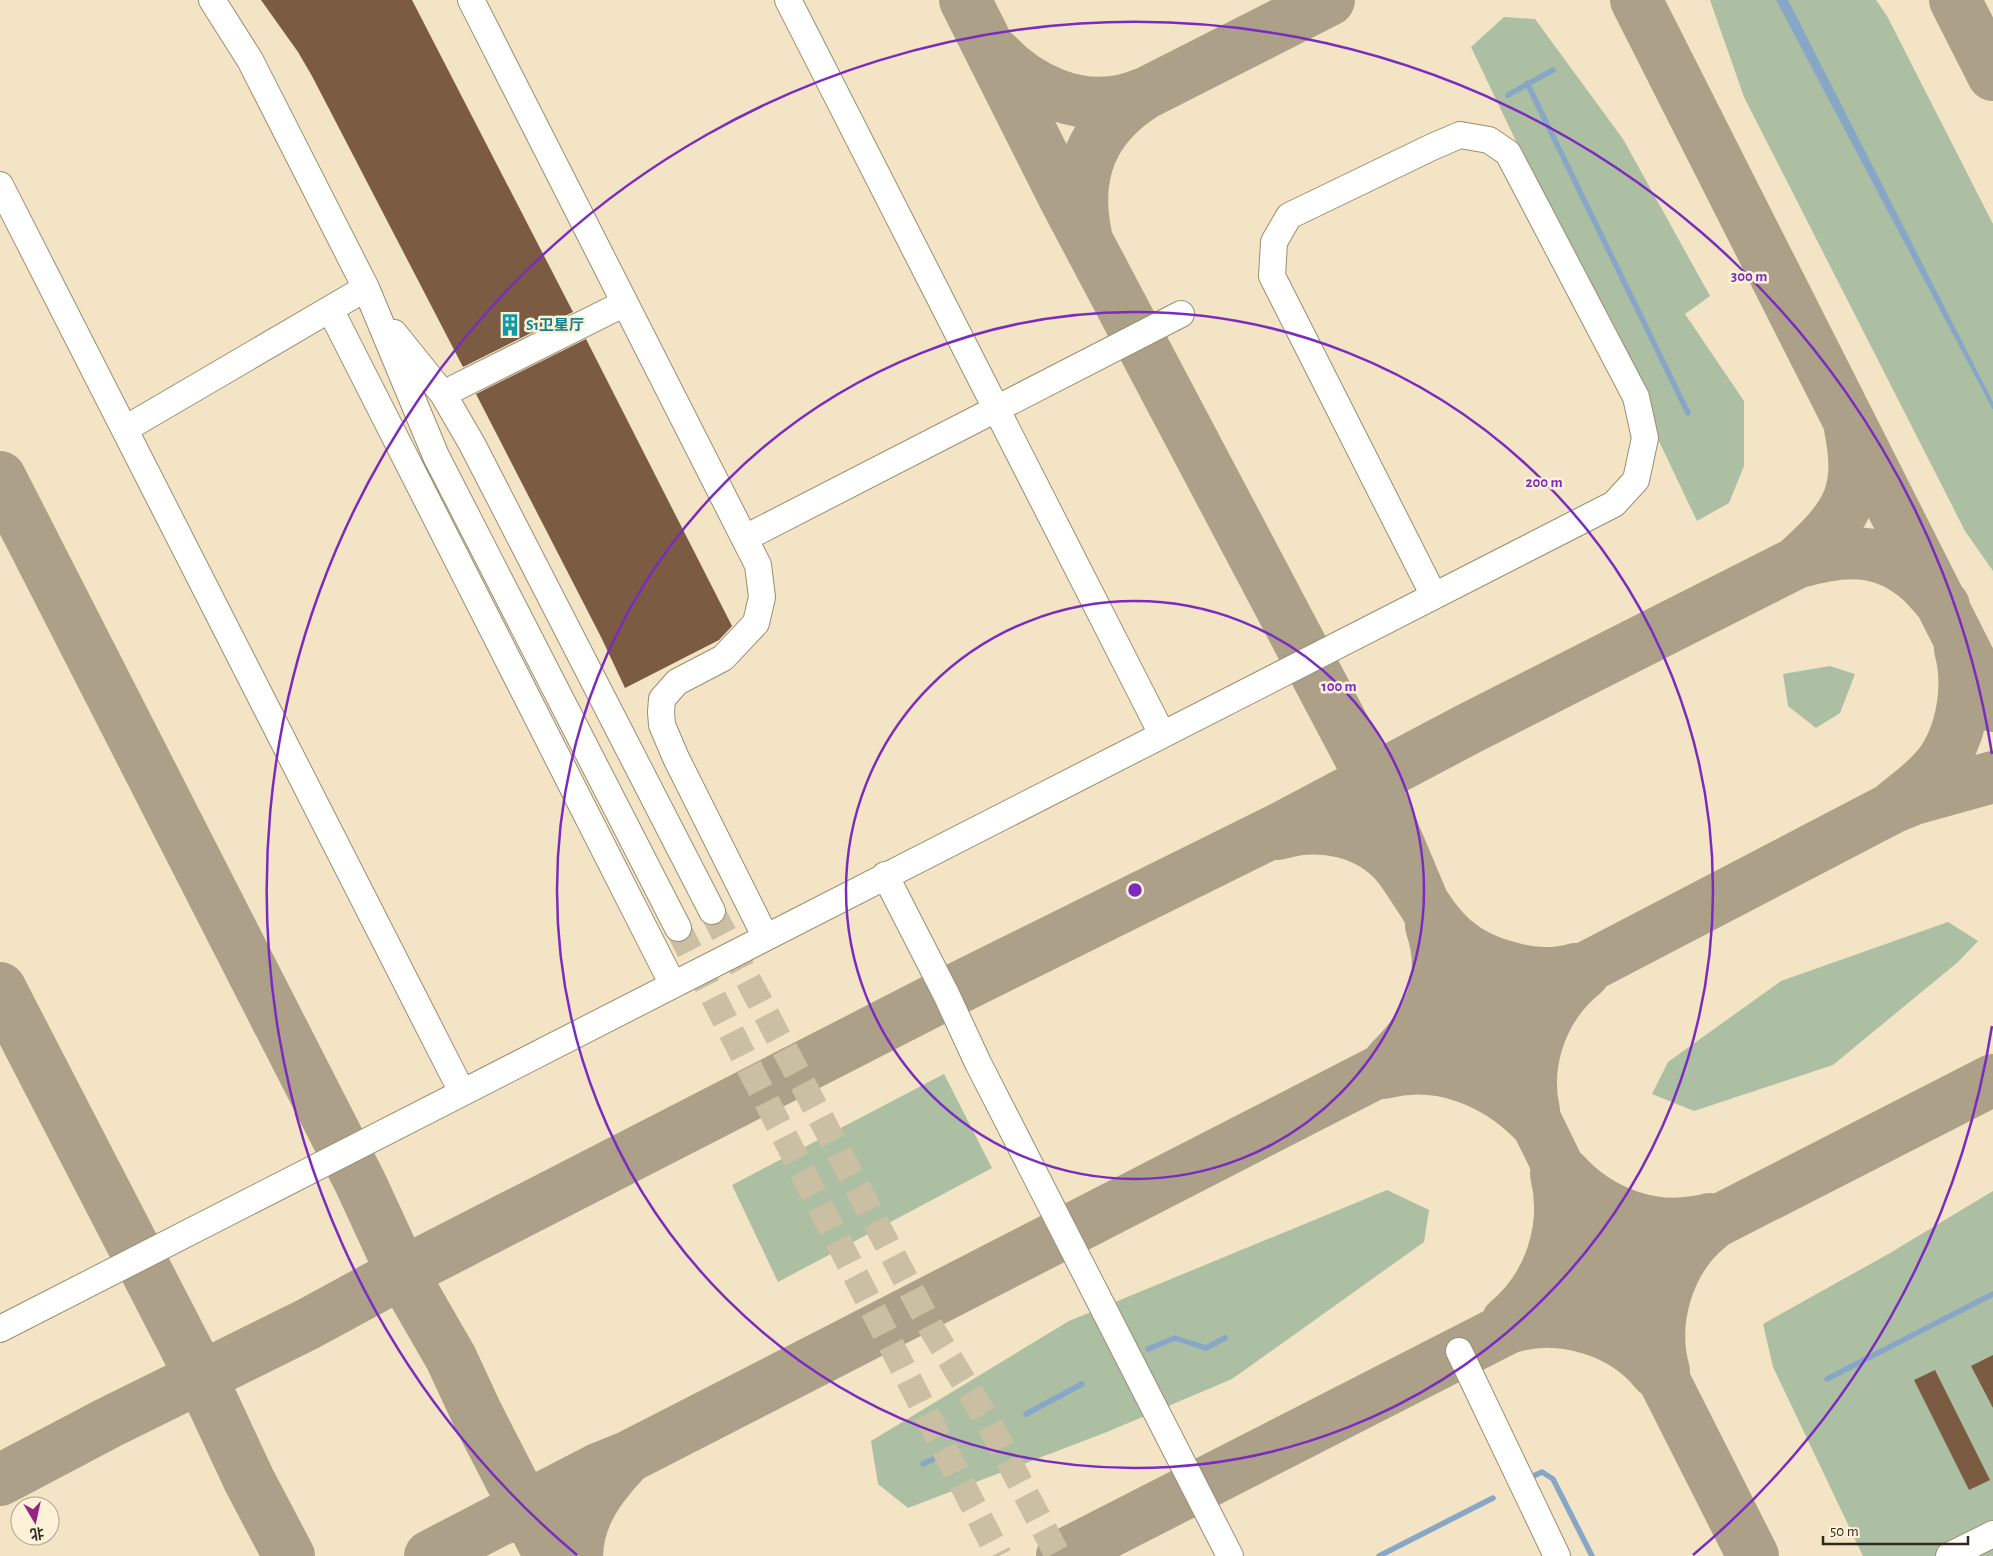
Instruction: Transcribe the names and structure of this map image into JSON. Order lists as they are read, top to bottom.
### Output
{
  "places": {
    "building": ["S1卫星厅"]
  },
  "scale_bar": "50 m",
  "north": "bottom",
  "rings": ["300 m", "200 m", "100 m"]
}
